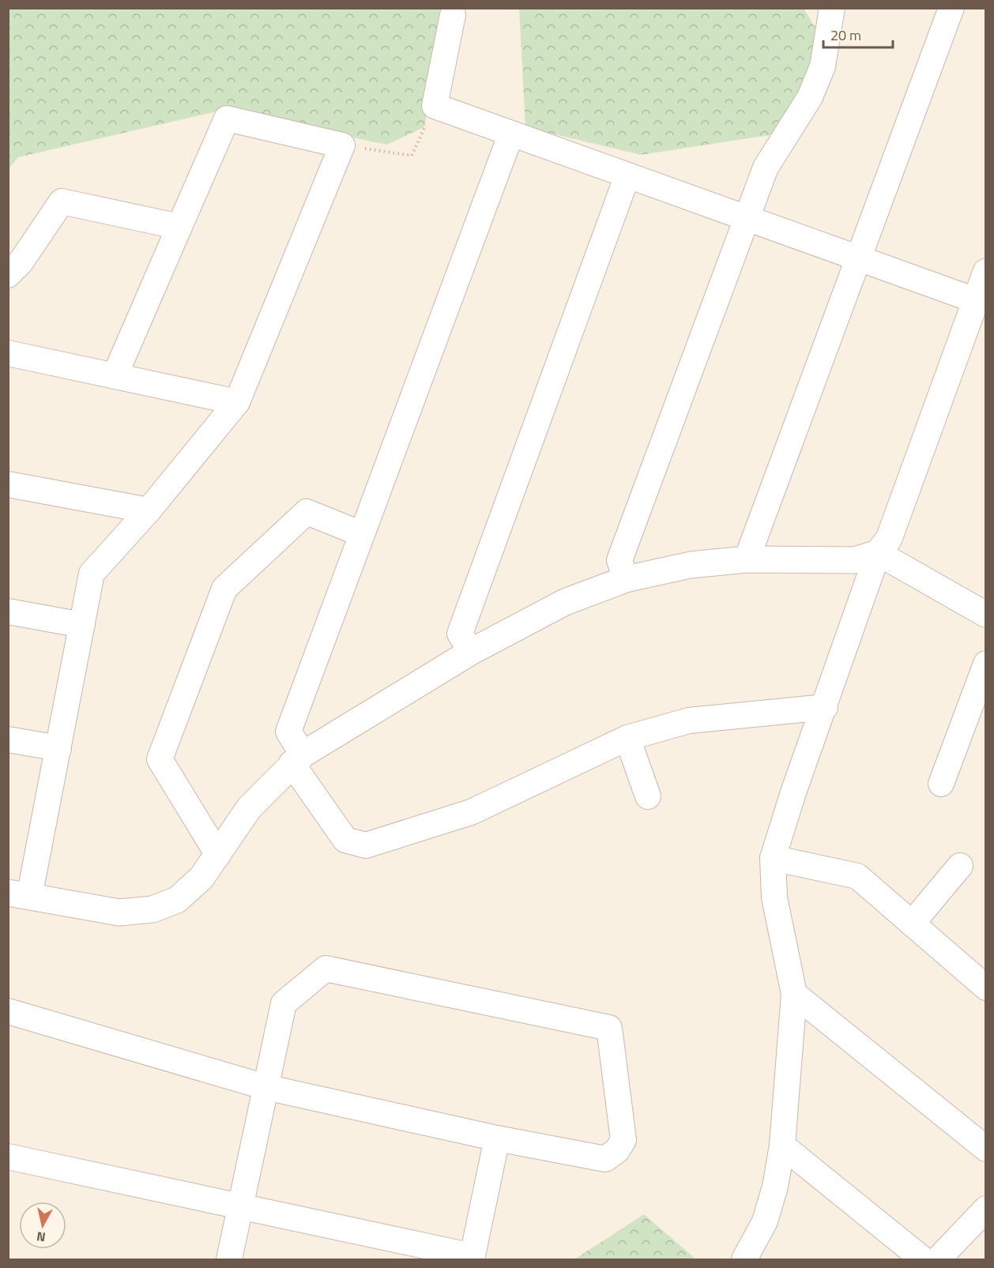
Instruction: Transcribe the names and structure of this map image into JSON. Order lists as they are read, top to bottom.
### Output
{
  "scale_bar": "20 m",
  "north": "bottom"
}
